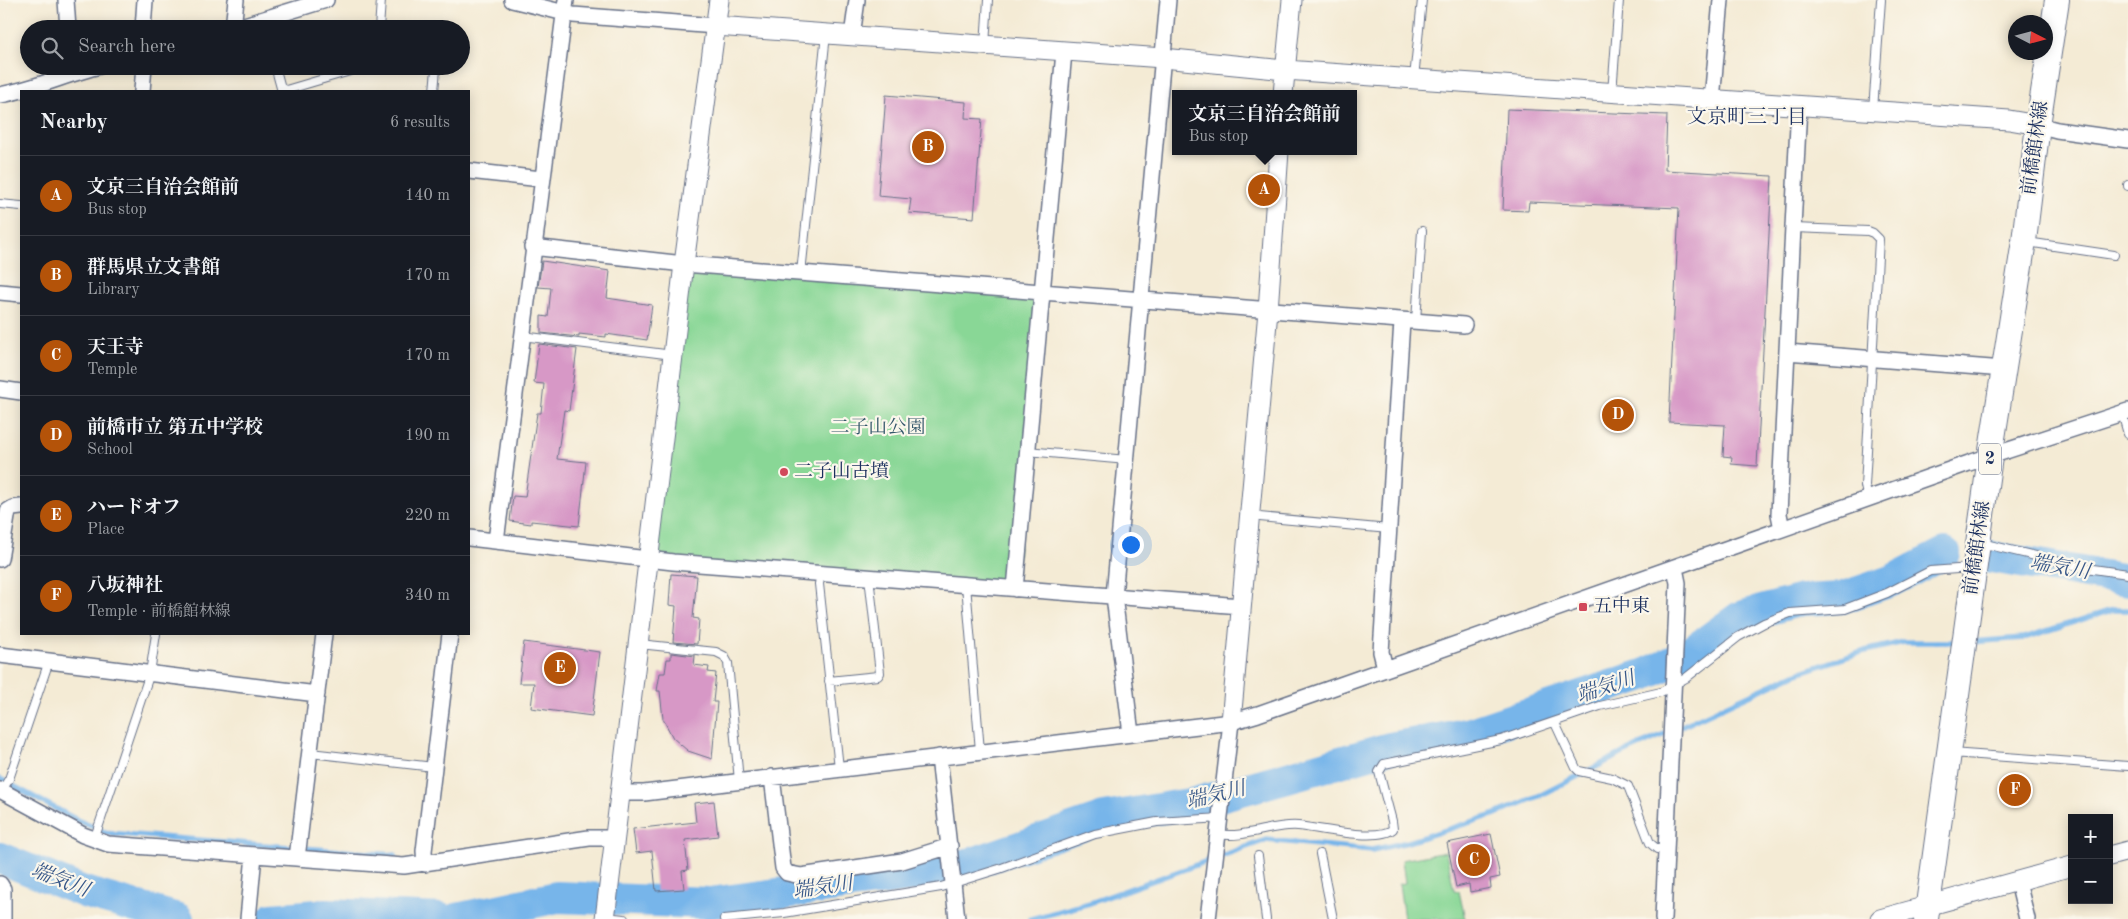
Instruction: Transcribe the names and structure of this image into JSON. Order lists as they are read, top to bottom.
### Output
{
  "streets": {
    "main road": ["前橋館林線", "2"]
  },
  "districts": ["文京町三丁目"],
  "water": ["端気川"],
  "parks": ["二子山公園"],
  "places": {
    "other": ["二子山古墳"],
    "transit": ["五中東"]
  },
  "north": "right",
  "page": {
    "search": "Search here",
    "popup": ["文京三自治会館前", "Bus stop"],
    "heading": ["Nearby", "6 results"],
    "pins": [
      "B",
      "A",
      "D",
      "E",
      "F",
      "C"
    ],
    "list": [
      {
        "mark": "A",
        "name": "文京三自治会館前",
        "note": "Bus stop",
        "value": "140 m"
      },
      {
        "mark": "B",
        "name": "群馬県立文書館",
        "note": "Library",
        "value": "170 m"
      },
      {
        "mark": "C",
        "name": "天王寺",
        "note": "Temple",
        "value": "170 m"
      },
      {
        "mark": "D",
        "name": "前橋市立 第五中学校",
        "note": "School",
        "value": "190 m"
      },
      {
        "mark": "E",
        "name": "ハードオフ",
        "note": "Place",
        "value": "220 m"
      },
      {
        "mark": "F",
        "name": "八坂神社",
        "note": "Temple · 前橋館林線",
        "value": "340 m"
      }
    ],
    "map_buttons": ["+", "−"]
  }
}
